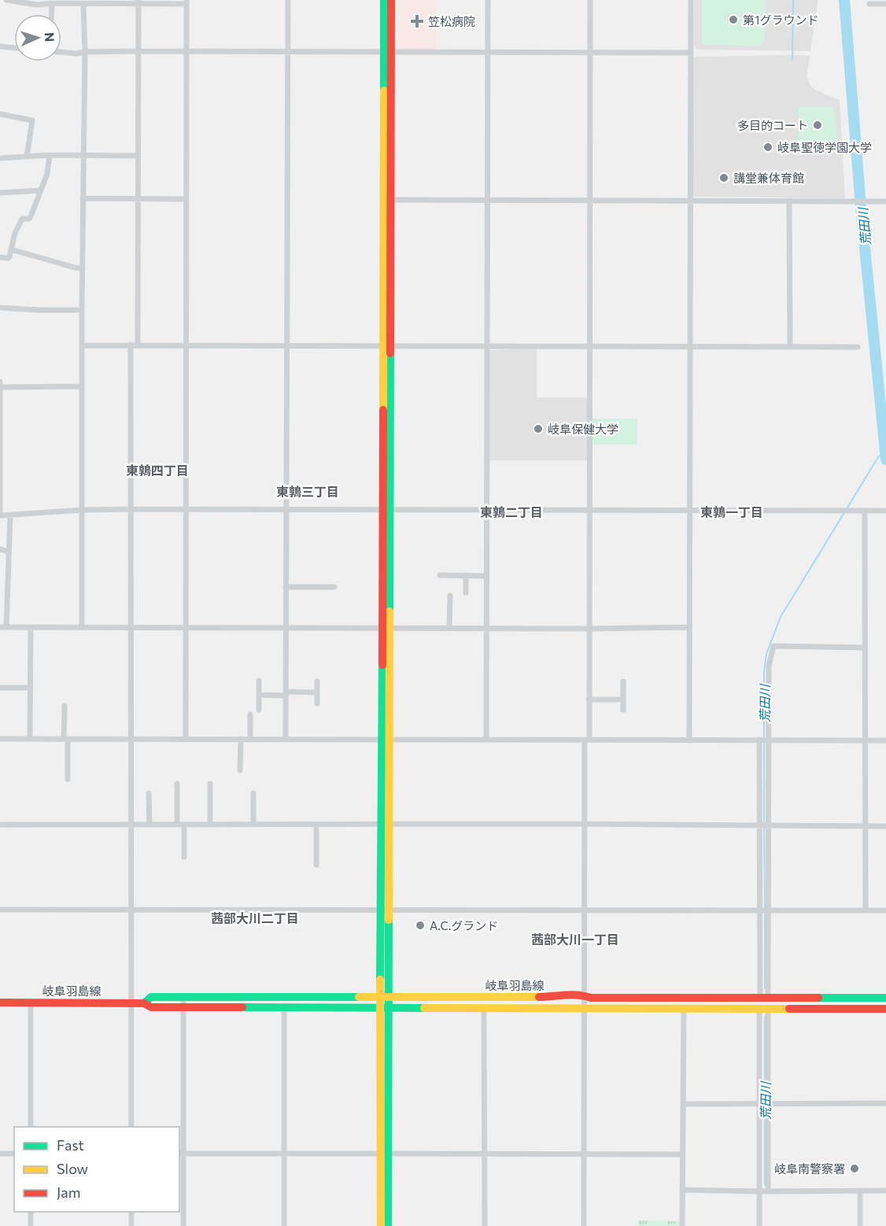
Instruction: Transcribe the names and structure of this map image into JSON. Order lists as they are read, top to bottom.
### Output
{
  "streets": {
    "street": ["岐阜羽島線"]
  },
  "districts": [
    "東鶉四丁目",
    "東鶉三丁目",
    "東鶉二丁目",
    "東鶉一丁目",
    "茜部大川二丁目",
    "茜部大川一丁目"
  ],
  "water": ["荒田川"],
  "places": {
    "other": [
      "第1グラウンド",
      "多目的コート",
      "岐阜聖徳学園大学",
      "講堂兼体育館",
      "岐阜保健大学",
      "A.C.グランド",
      "岐阜南警察署"
    ],
    "health": ["笠松病院"]
  },
  "legend": ["Fast", "Slow", "Jam"],
  "north": "right"
}
